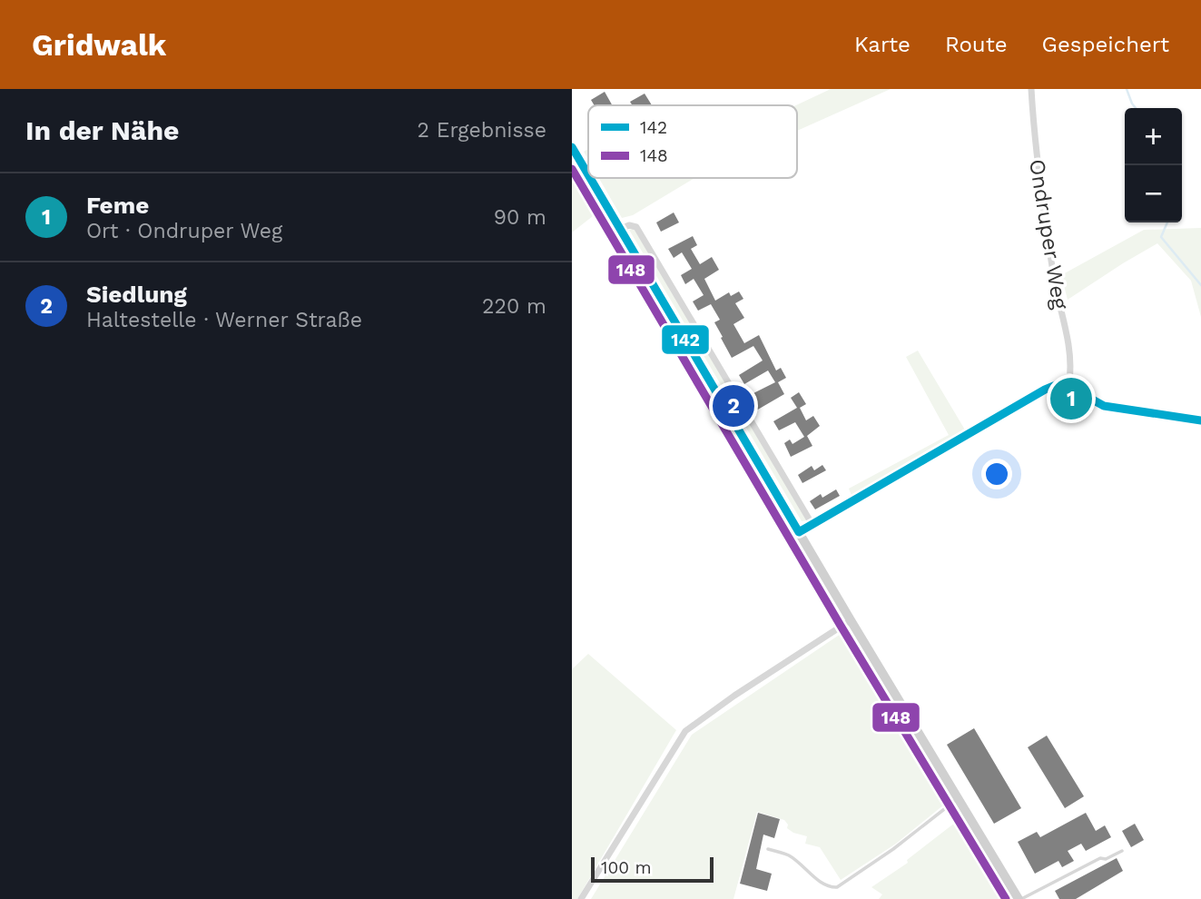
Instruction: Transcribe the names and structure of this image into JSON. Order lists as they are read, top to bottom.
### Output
{
  "streets": {
    "street": ["Ondruper Weg"]
  },
  "lines": ["transit line 142", "transit line 148"],
  "legend": ["142", "148"],
  "scale_bar": "100 m",
  "page": {
    "header": "Gridwalk",
    "nav": ["Karte", "Route", "Gespeichert"],
    "heading": ["In der Nähe", "2 Ergebnisse"],
    "map_buttons": ["+", "−"],
    "list": [
      {
        "mark": "1",
        "name": "Feme",
        "note": "Ort · Ondruper Weg",
        "value": "90 m"
      },
      {
        "mark": "2",
        "name": "Siedlung",
        "note": "Haltestelle · Werner Straße",
        "value": "220 m"
      }
    ],
    "pins": ["1", "2"],
    "scale": "100 m"
  }
}
